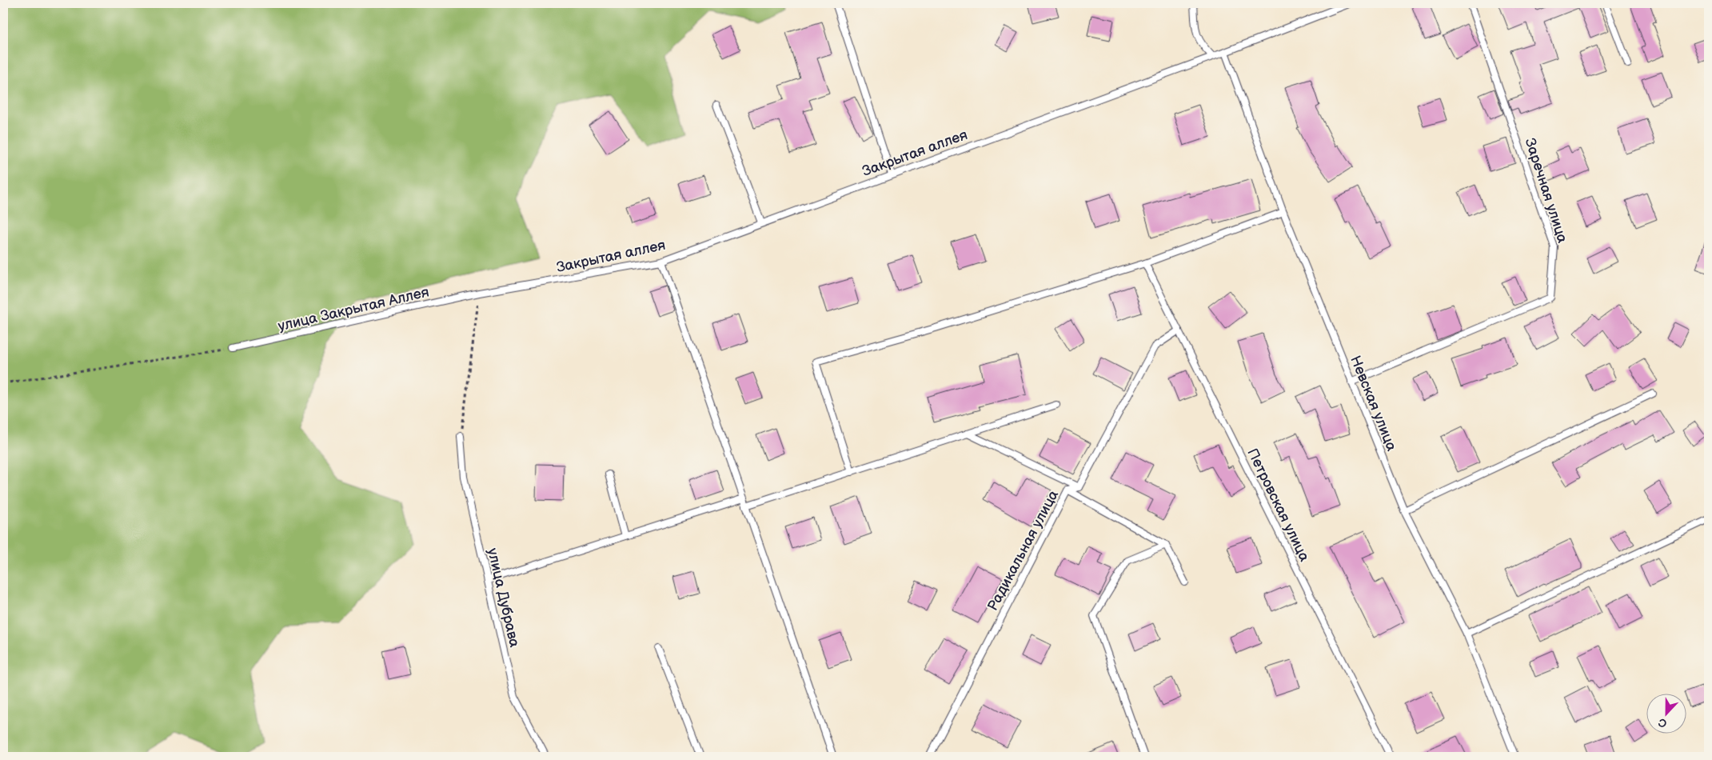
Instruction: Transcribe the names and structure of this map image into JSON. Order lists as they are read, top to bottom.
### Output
{
  "streets": {
    "lane": [
      "Закрытая аллея",
      "Заречная улица",
      "улица Закрытая Аллея",
      "Невская улица",
      "Петровская улица",
      "Радикальная улица",
      "улица Дубрава"
    ]
  },
  "crossings": [
    ["Закрытая аллея", "улица Закрытая Аллея"],
    ["Закрытая аллея", "Невская улица"],
    ["Заречная улица", "Невская улица"],
    ["Петровская улица", "Радикальная улица"]
  ],
  "north": "bottom"
}
